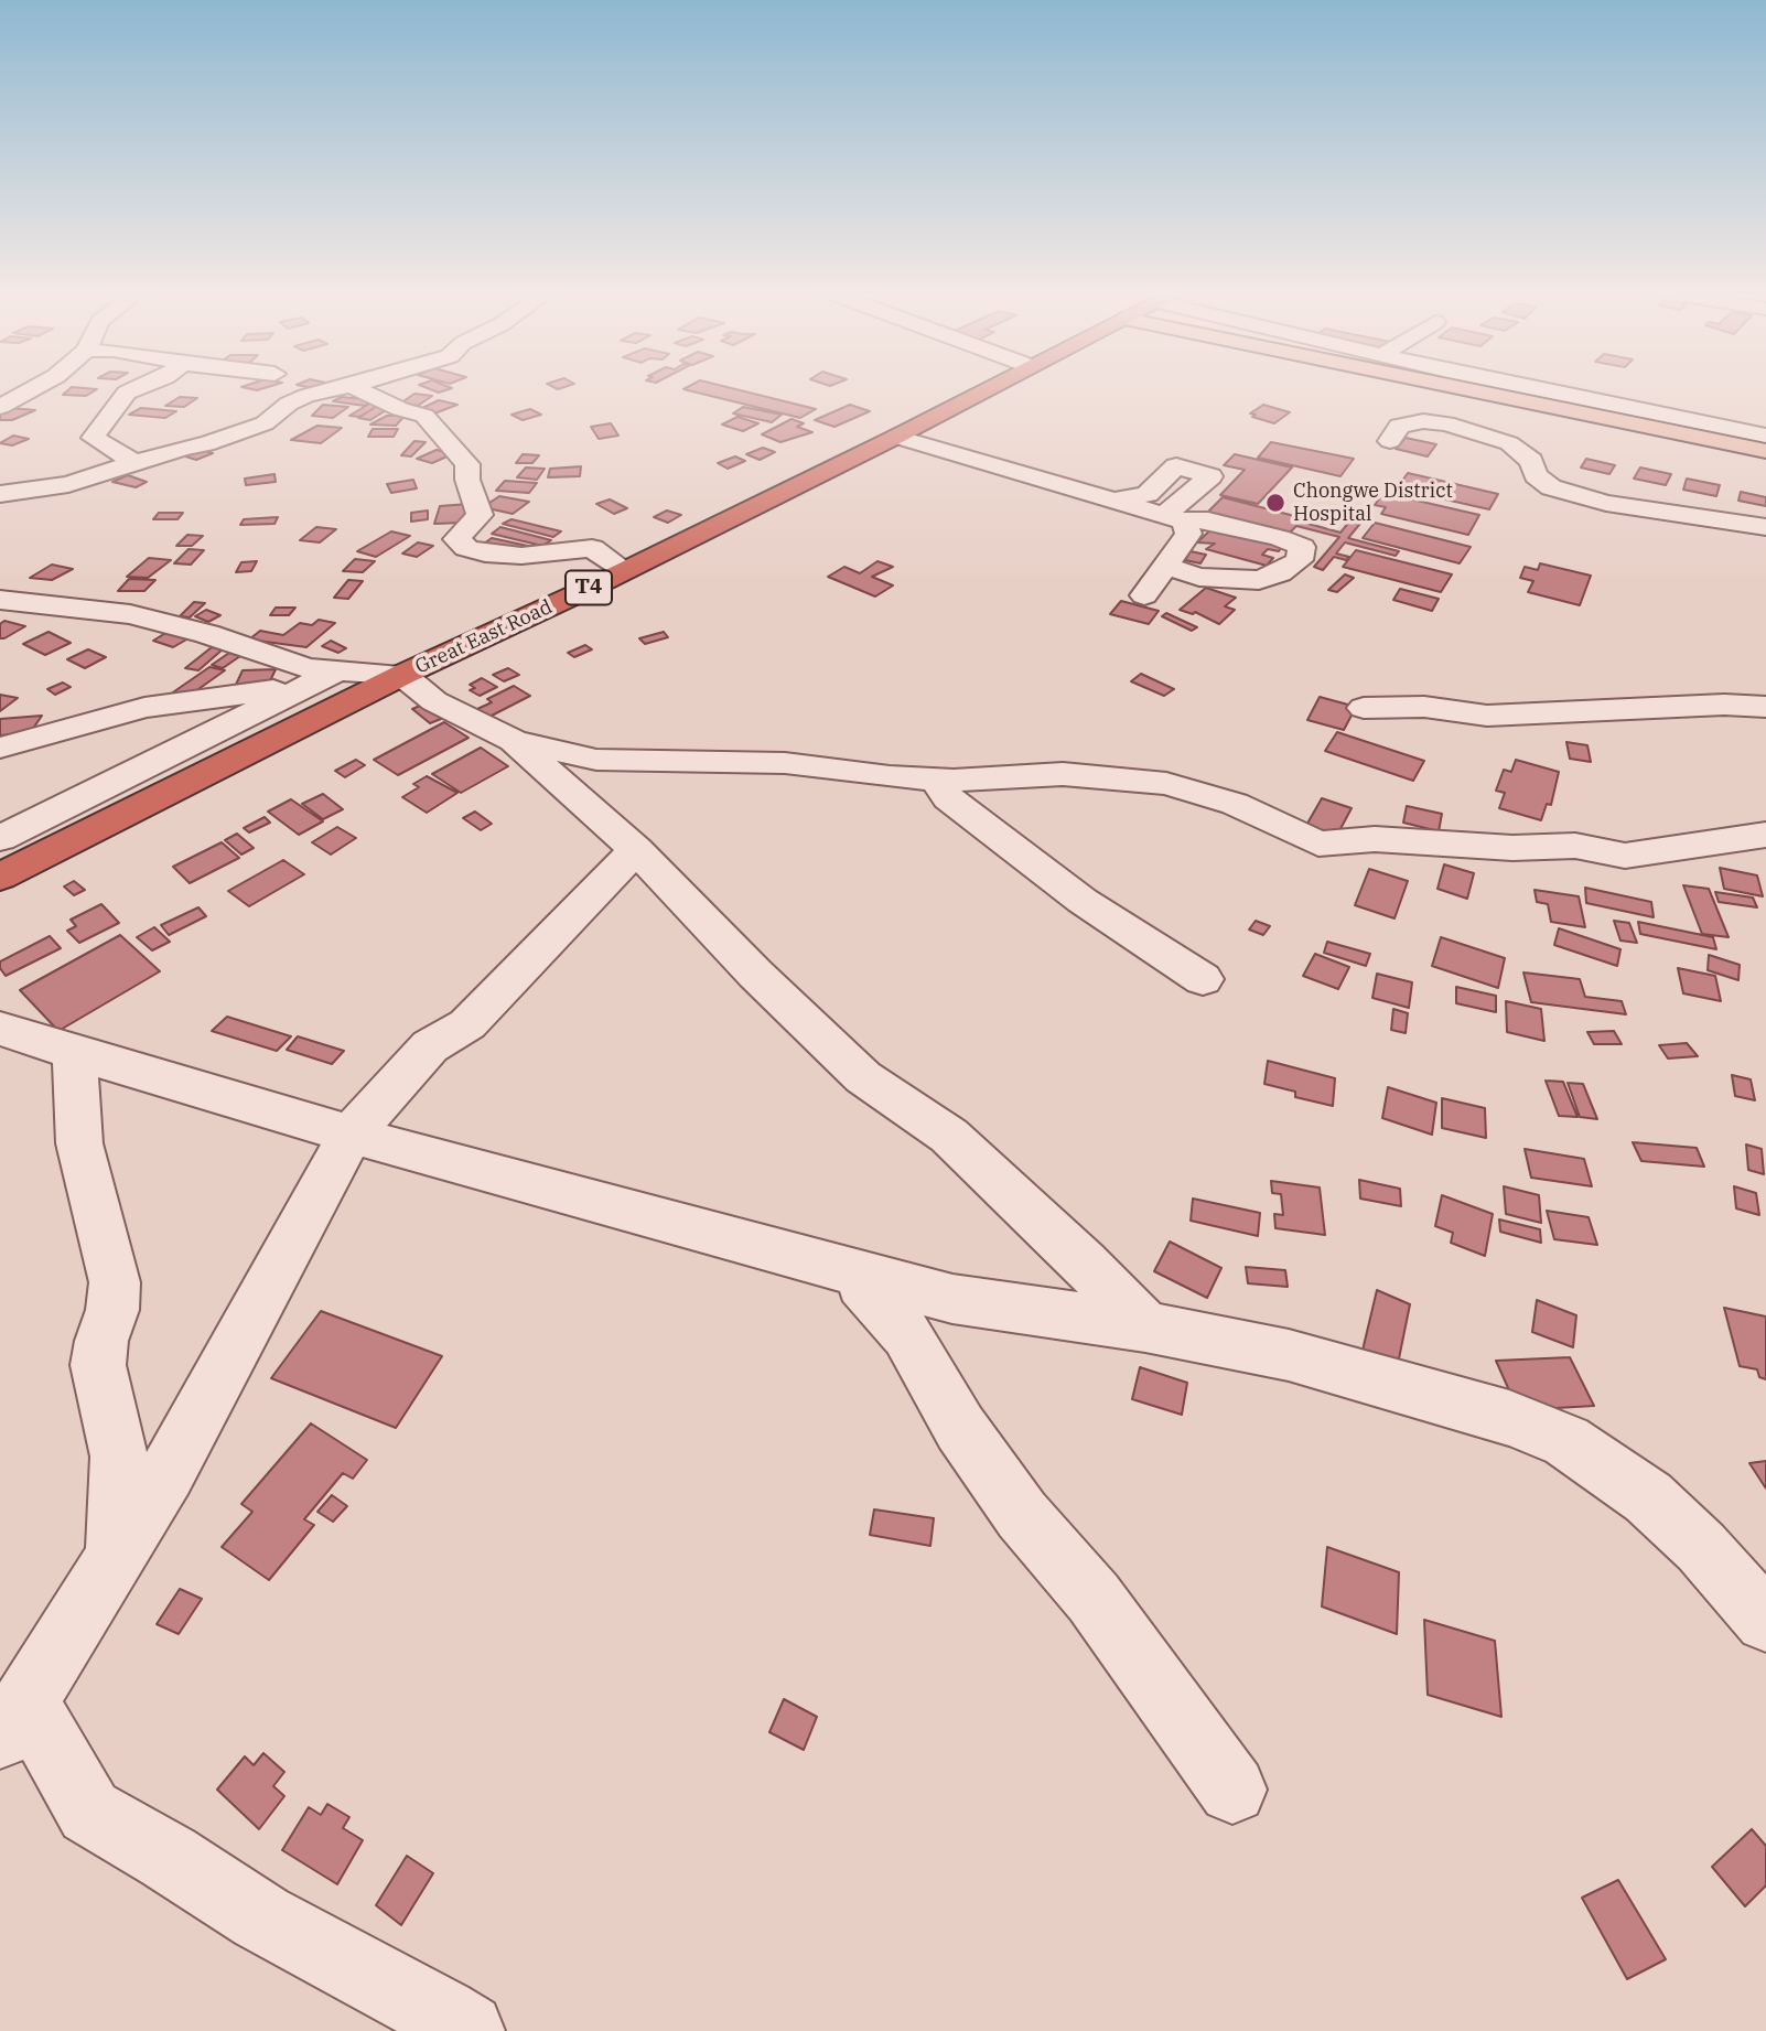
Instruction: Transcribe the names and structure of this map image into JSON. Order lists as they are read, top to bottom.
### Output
{
  "streets": {
    "highway": ["T4", "Great East Road"]
  },
  "places": ["Chongwe District Hospital"]
}
